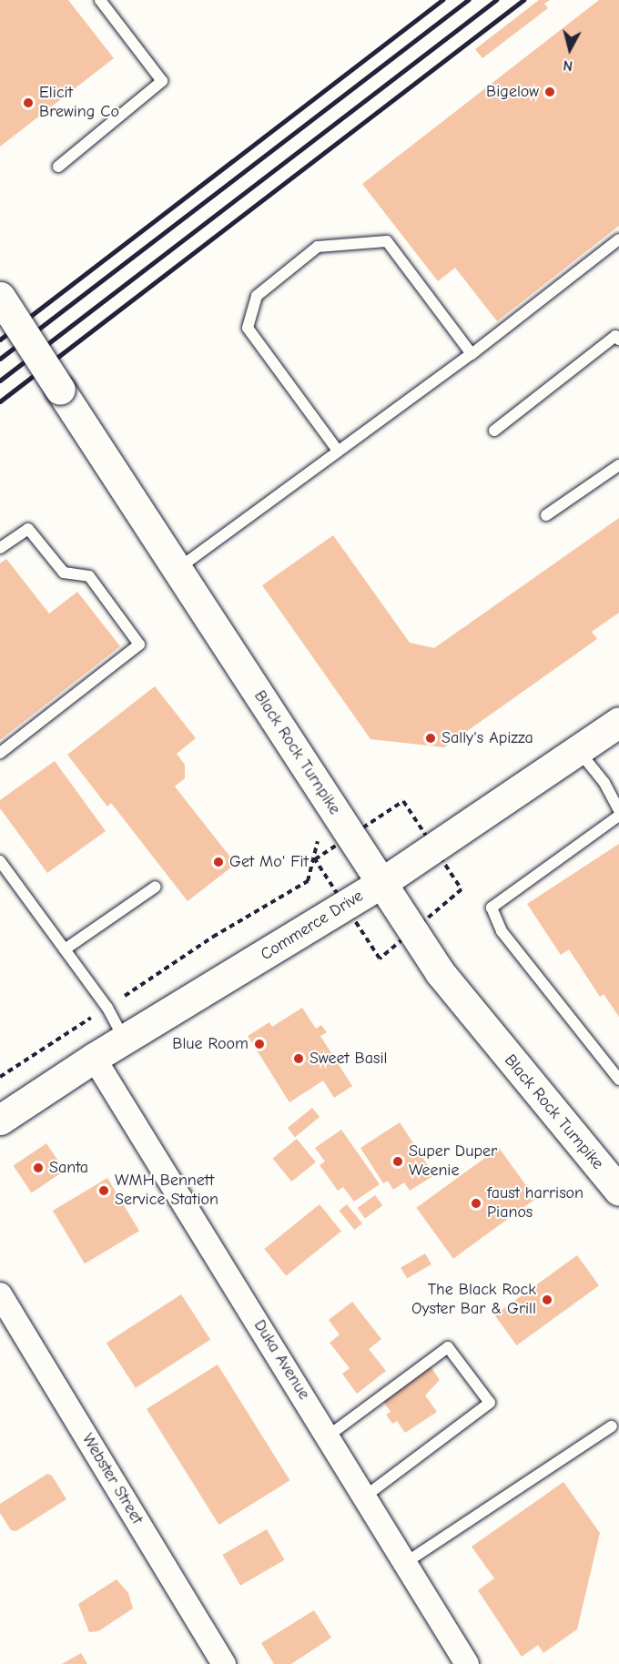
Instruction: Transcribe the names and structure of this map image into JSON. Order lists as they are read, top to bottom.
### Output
{
  "streets": {
    "main road": ["Black Rock Turnpike", "Commerce Drive"],
    "street": ["Duka Avenue", "Webster Street"]
  },
  "crossings": [
    ["Black Rock Turnpike", "Commerce Drive"],
    ["Commerce Drive", "Duka Avenue"]
  ],
  "places": [
    "Bigelow",
    "Elicit Brewing Co",
    "Sally's Apizza",
    "Get Mo' Fit",
    "Blue Room",
    "Sweet Basil",
    "Super Duper Weenie",
    "Santa",
    "WMH Bennett Service Station",
    "faust harrison Pianos",
    "The Black Rock Oyster Bar & Grill"
  ],
  "north": "bottom"
}
